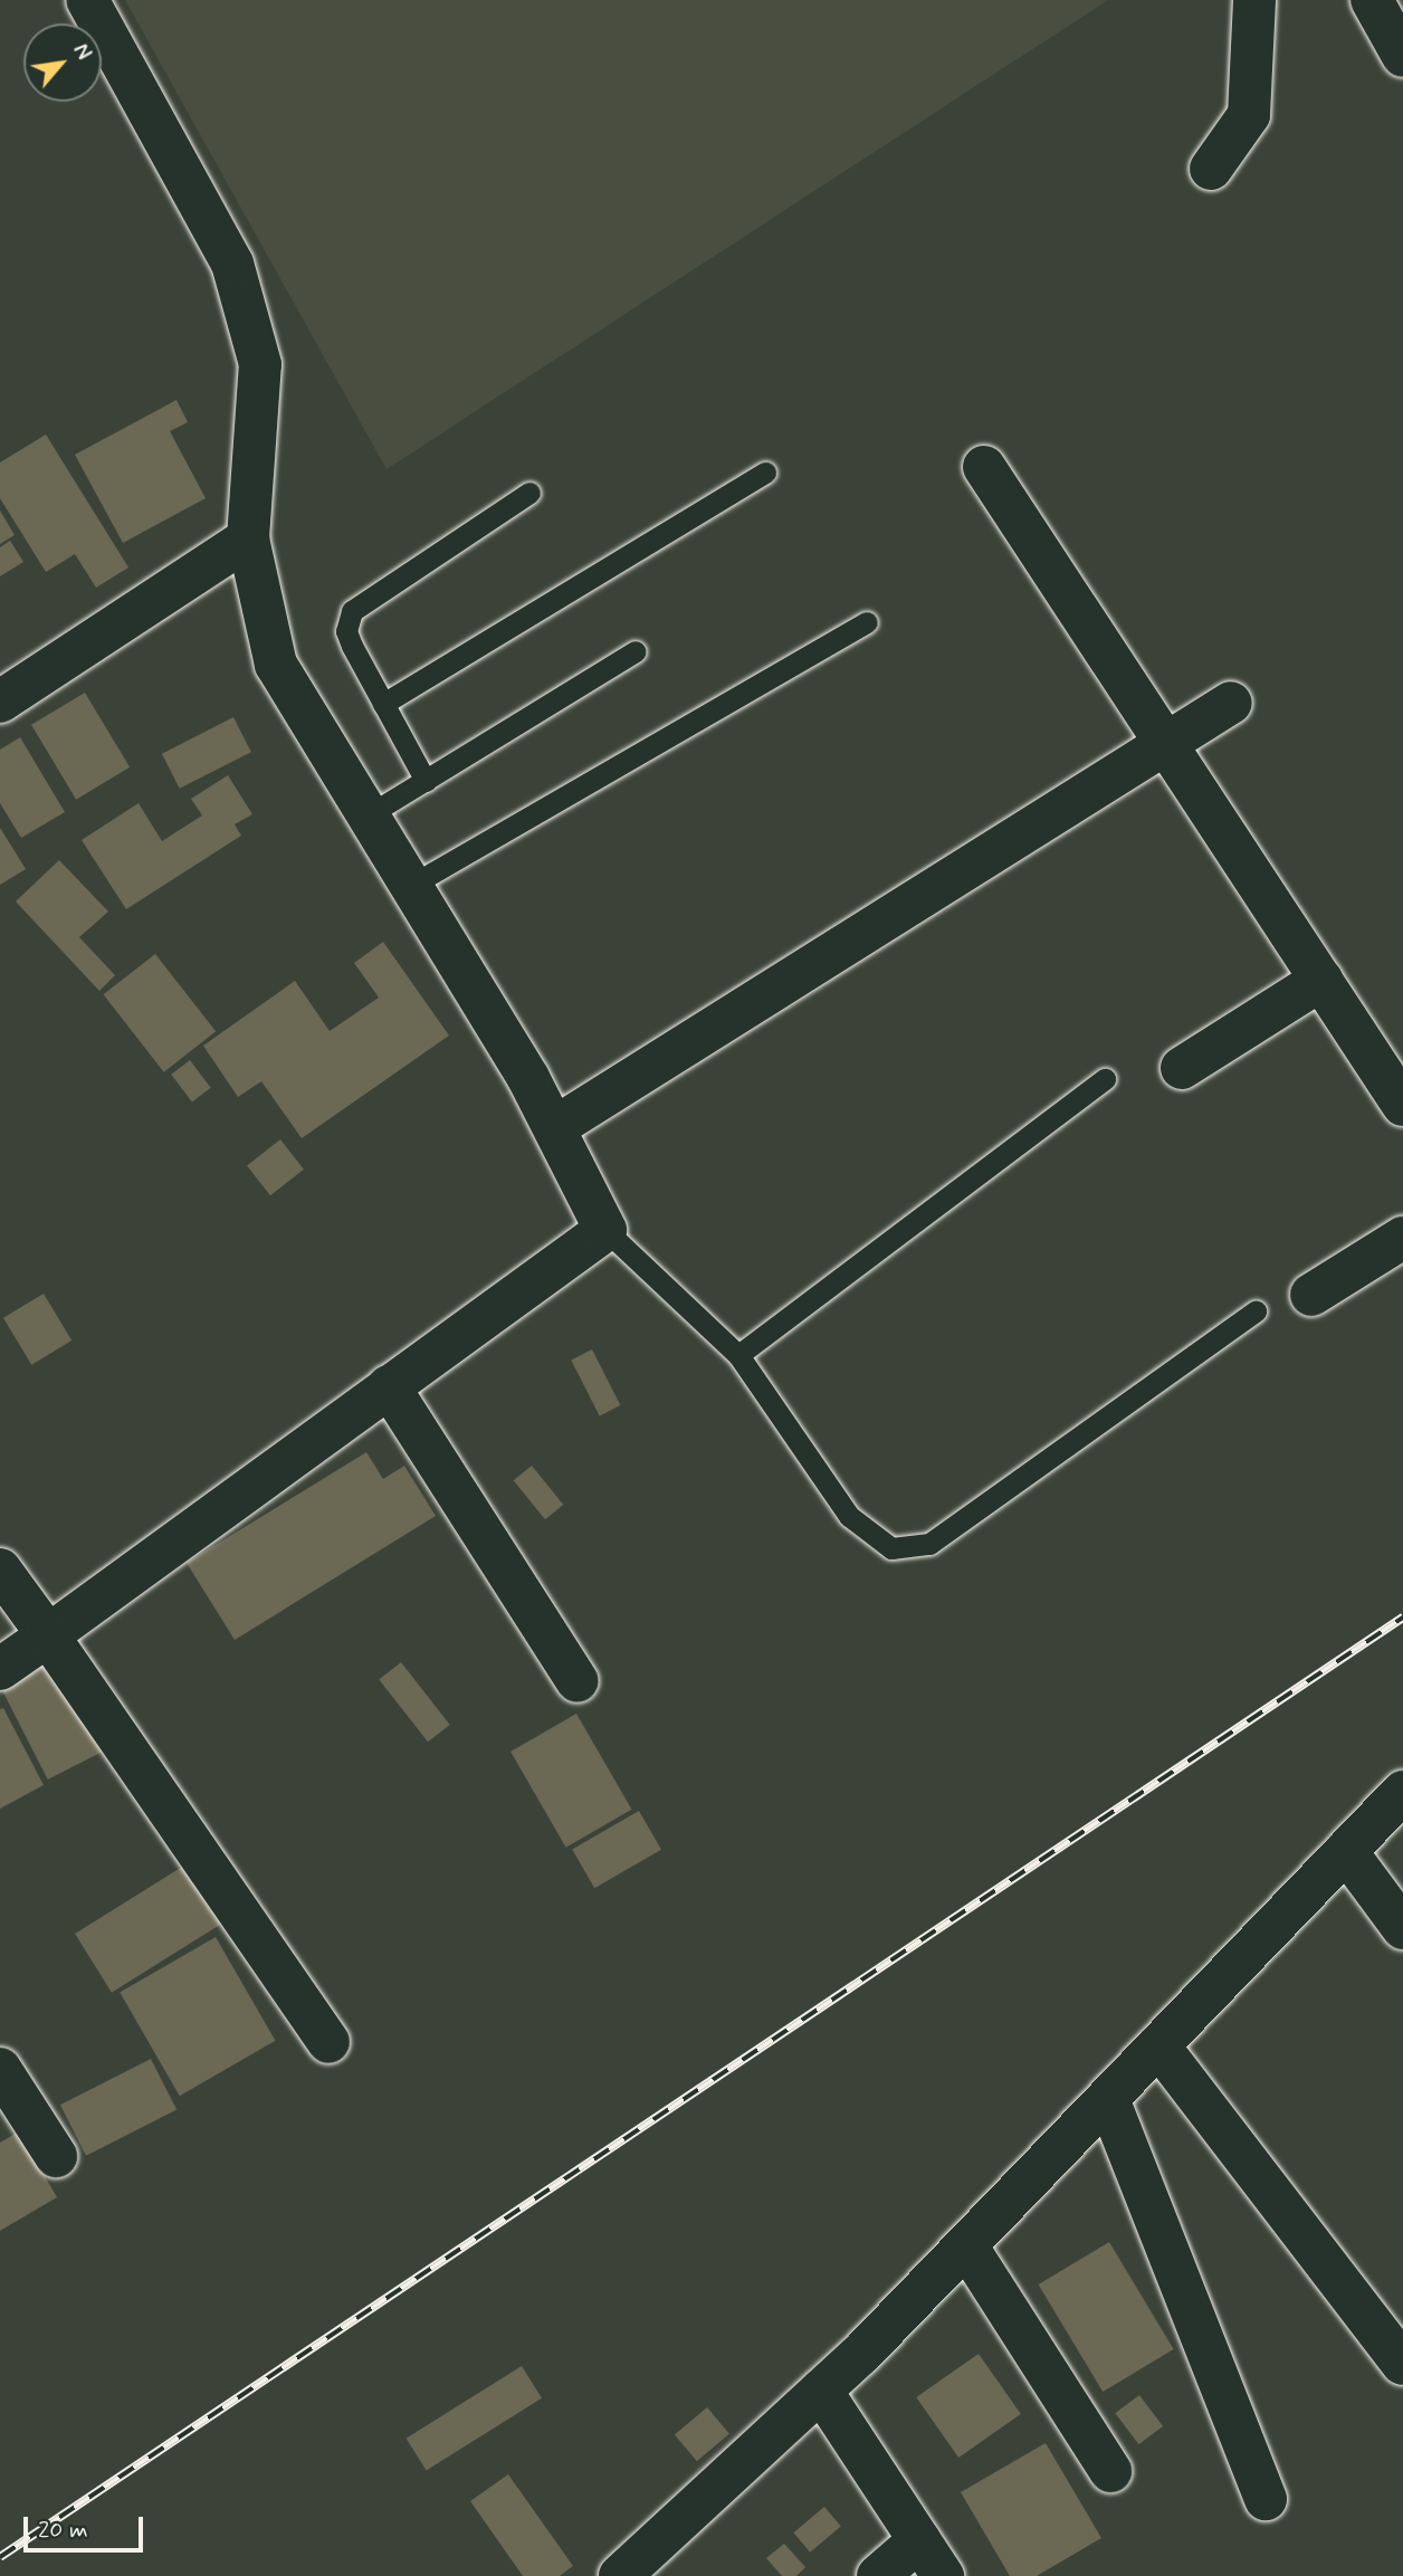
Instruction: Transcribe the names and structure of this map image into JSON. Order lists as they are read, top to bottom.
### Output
{
  "scale_bar": "20 m",
  "north": "top right"
}
